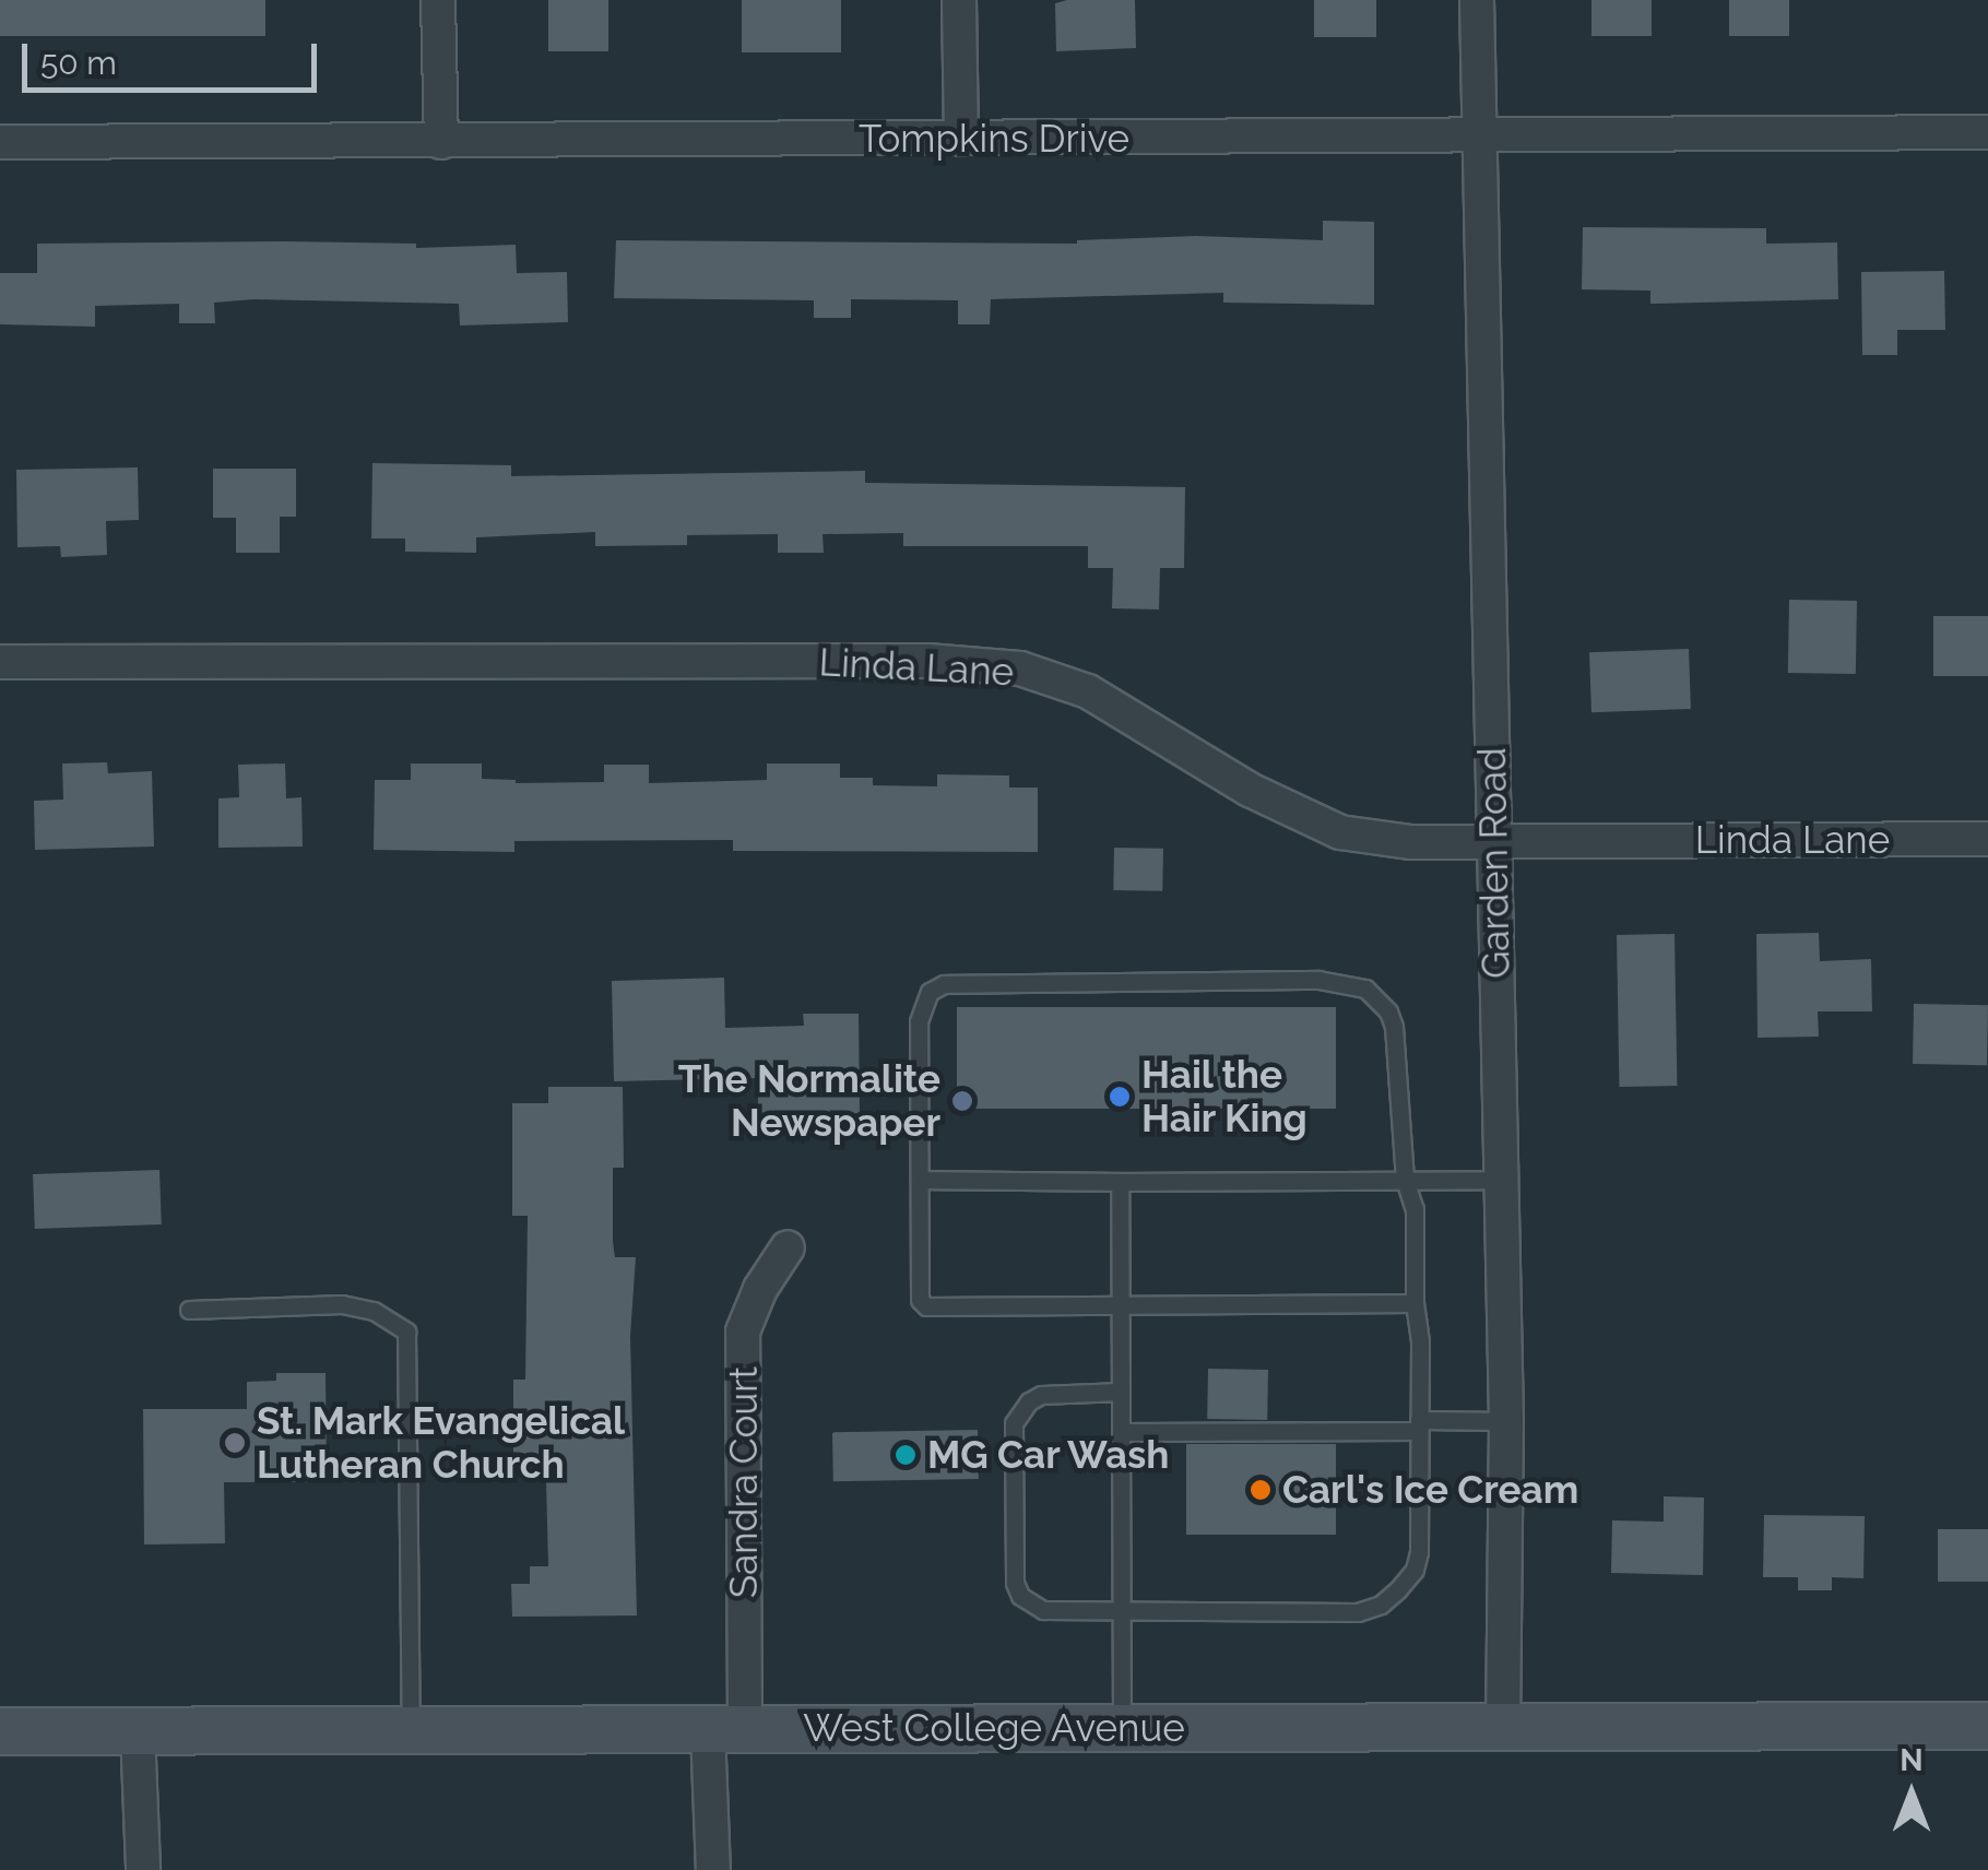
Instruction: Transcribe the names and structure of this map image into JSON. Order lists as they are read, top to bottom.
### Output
{
  "streets": {
    "main road": ["West College Avenue"],
    "street": [
      "Tompkins Drive",
      "Linda Lane",
      "Garden Road",
      "Sandra Court"
    ]
  },
  "crossings": [
    ["Tompkins Drive", "Garden Road"],
    ["Linda Lane", "Garden Road"],
    ["Garden Road", "West College Avenue"],
    ["Sandra Court", "West College Avenue"]
  ],
  "places": [
    "Hail the Hair King",
    "The Normalite Newspaper",
    "St. Mark Evangelical Lutheran Church",
    "MG Car Wash",
    "Carl's Ice Cream"
  ],
  "scale_bar": "50 m",
  "north": "top"
}
